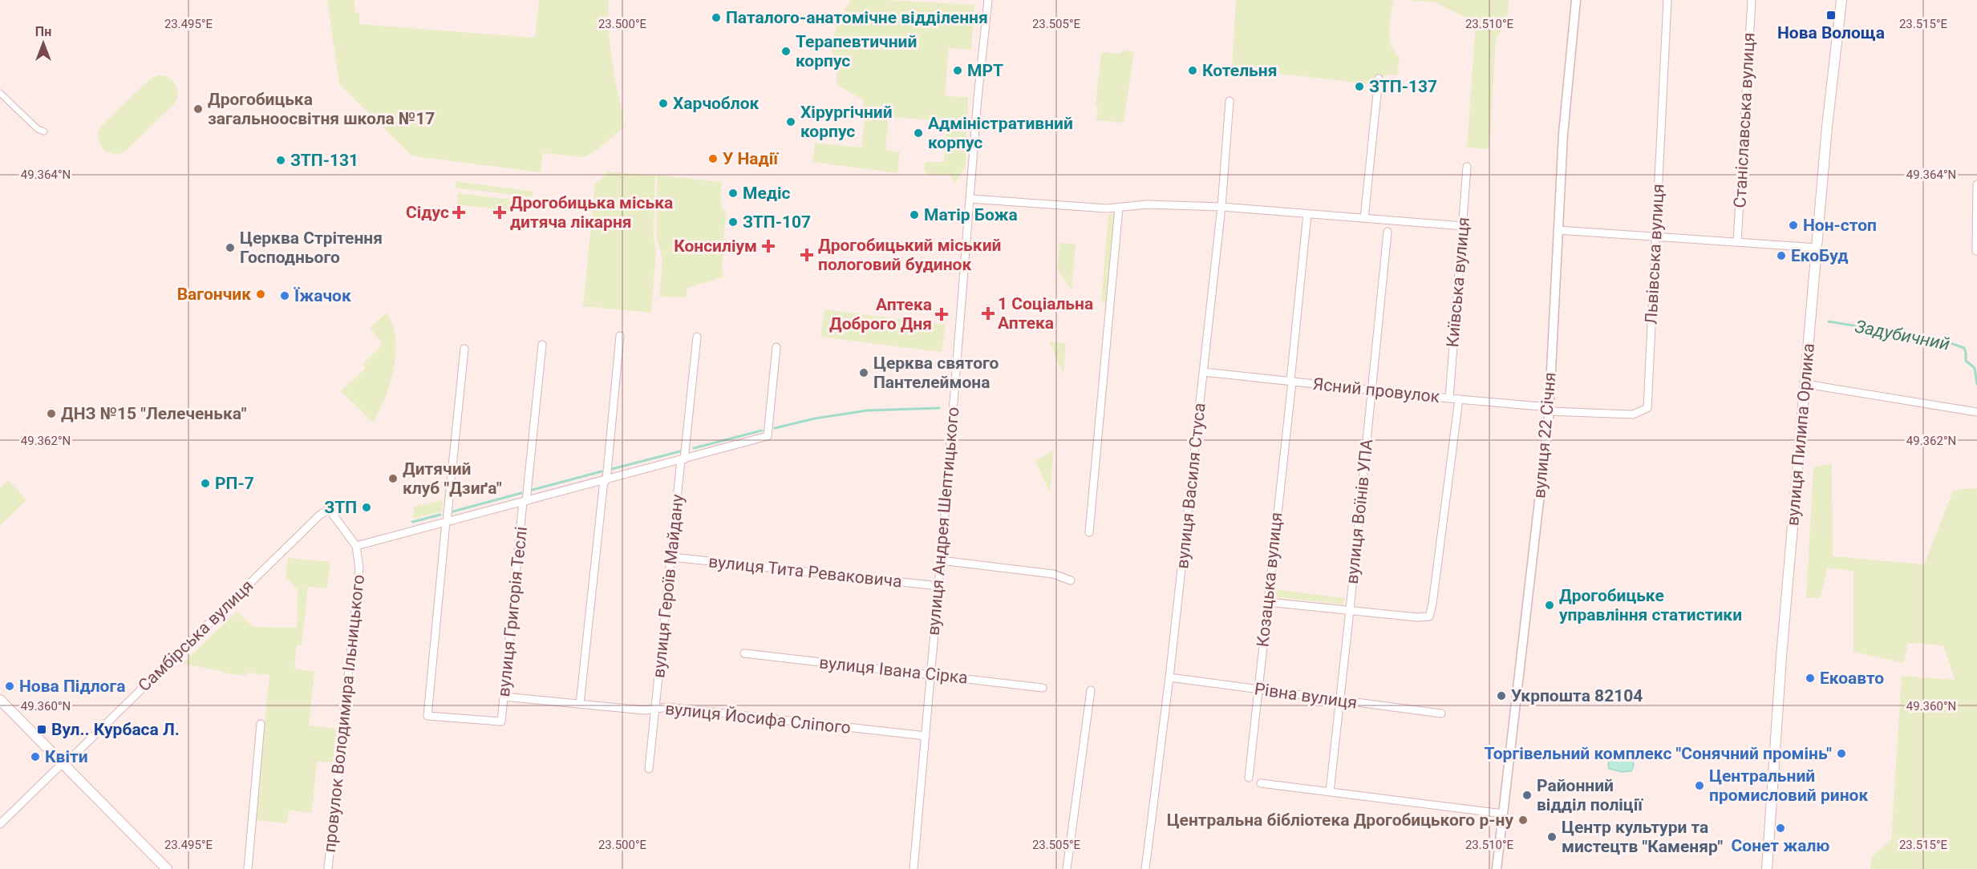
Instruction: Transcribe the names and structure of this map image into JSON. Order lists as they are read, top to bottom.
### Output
{
  "streets": {
    "main road": ["вулиця Пилипа Орлика"],
    "street": [
      "Станіславська вулиця",
      "Львівська вулиця",
      "Київська вулиця",
      "Ясний провулок",
      "вулиця 22 Січня",
      "вулиця Василя Стуса",
      "вулиця Воїнів УПА",
      "вулиця Андрея Шептицького",
      "вулиця Тита Реваковича",
      "Козацька вулиця",
      "вулиця Героїв Майдану",
      "вулиця Григорія Теслі",
      "Самбірська вулиця",
      "вулиця Івана Сірка",
      "Рівна вулиця",
      "провулок Володимира Ільницького",
      "вулиця Йосифа Сліпого"
    ]
  },
  "crossings": [
    ["Львівська вулиця", "Ясний провулок"],
    ["Львівська вулиця", "вулиця 22 Січня"],
    ["Київська вулиця", "Ясний провулок"],
    ["Ясний провулок", "вулиця 22 Січня"],
    ["Ясний провулок", "вулиця Василя Стуса"],
    ["Ясний провулок", "вулиця Воїнів УПА"],
    ["Ясний провулок", "Козацька вулиця"],
    ["вулиця Василя Стуса", "Рівна вулиця"],
    ["вулиця Воїнів УПА", "Рівна вулиця"],
    ["вулиця Андрея Шептицького", "вулиця Тита Реваковича"],
    ["вулиця Андрея Шептицького", "вулиця Івана Сірка"],
    ["вулиця Андрея Шептицького", "вулиця Йосифа Сліпого"],
    ["вулиця Тита Реваковича", "вулиця Героїв Майдану"],
    ["Козацька вулиця", "Рівна вулиця"],
    ["вулиця Героїв Майдану", "вулиця Йосифа Сліпого"],
    ["вулиця Григорія Теслі", "вулиця Йосифа Сліпого"],
    ["Самбірська вулиця", "провулок Володимира Ільницького"]
  ],
  "water": ["Задубичний"],
  "places": {
    "transit": ["Нова Волоща", "Вул.. Курбаса Л."],
    "other": [
      "Паталого-анатомічне відділення",
      "Терапевтичний корпус",
      "МРТ",
      "Котельня",
      "ЗТП-137",
      "Харчоблок",
      "Дрогобицька загальноосвітня школа №17",
      "Хірургічний корпус",
      "Адміністративний корпус",
      "У Надії",
      "ЗТП-131",
      "Медіс",
      "Матір Божа",
      "ЗТП-107",
      "Нон-стоп",
      "Церква Стрітення Господнього",
      "ЕкоБуд",
      "Вагончик",
      "Їжачок",
      "Церква святого Пантелеймона",
      "ДНЗ №15 \"Лелеченька\"",
      "Дитячий клуб \"Дзиґа\"",
      "РП-7",
      "ЗТП",
      "Дрогобицьке управління статистики",
      "Екоавто",
      "Нова Підлога",
      "Укрпошта 82104",
      "Торгівельний комплекс \"Сонячний промінь\"",
      "Квіти",
      "Центральний промисловий ринок",
      "Районний відділ поліції",
      "Центральна бібліотека Дрогобицького р-ну",
      "Сонет жалю",
      "Центр культури та мистецтв \"Каменяр\""
    ],
    "health": [
      "Сідус",
      "Дрогобицька міська дитяча лікарня",
      "Консиліум",
      "Дрогобицький міський пологовий будинок",
      "1 Соціальна Аптека",
      "Аптека Доброго Дня"
    ]
  },
  "north": "top",
  "coordinates": [
    "23.495°E",
    "23.500°E",
    "23.505°E",
    "23.510°E",
    "23.515°E",
    "49.364°N",
    "49.362°N",
    "49.360°N"
  ]
}
